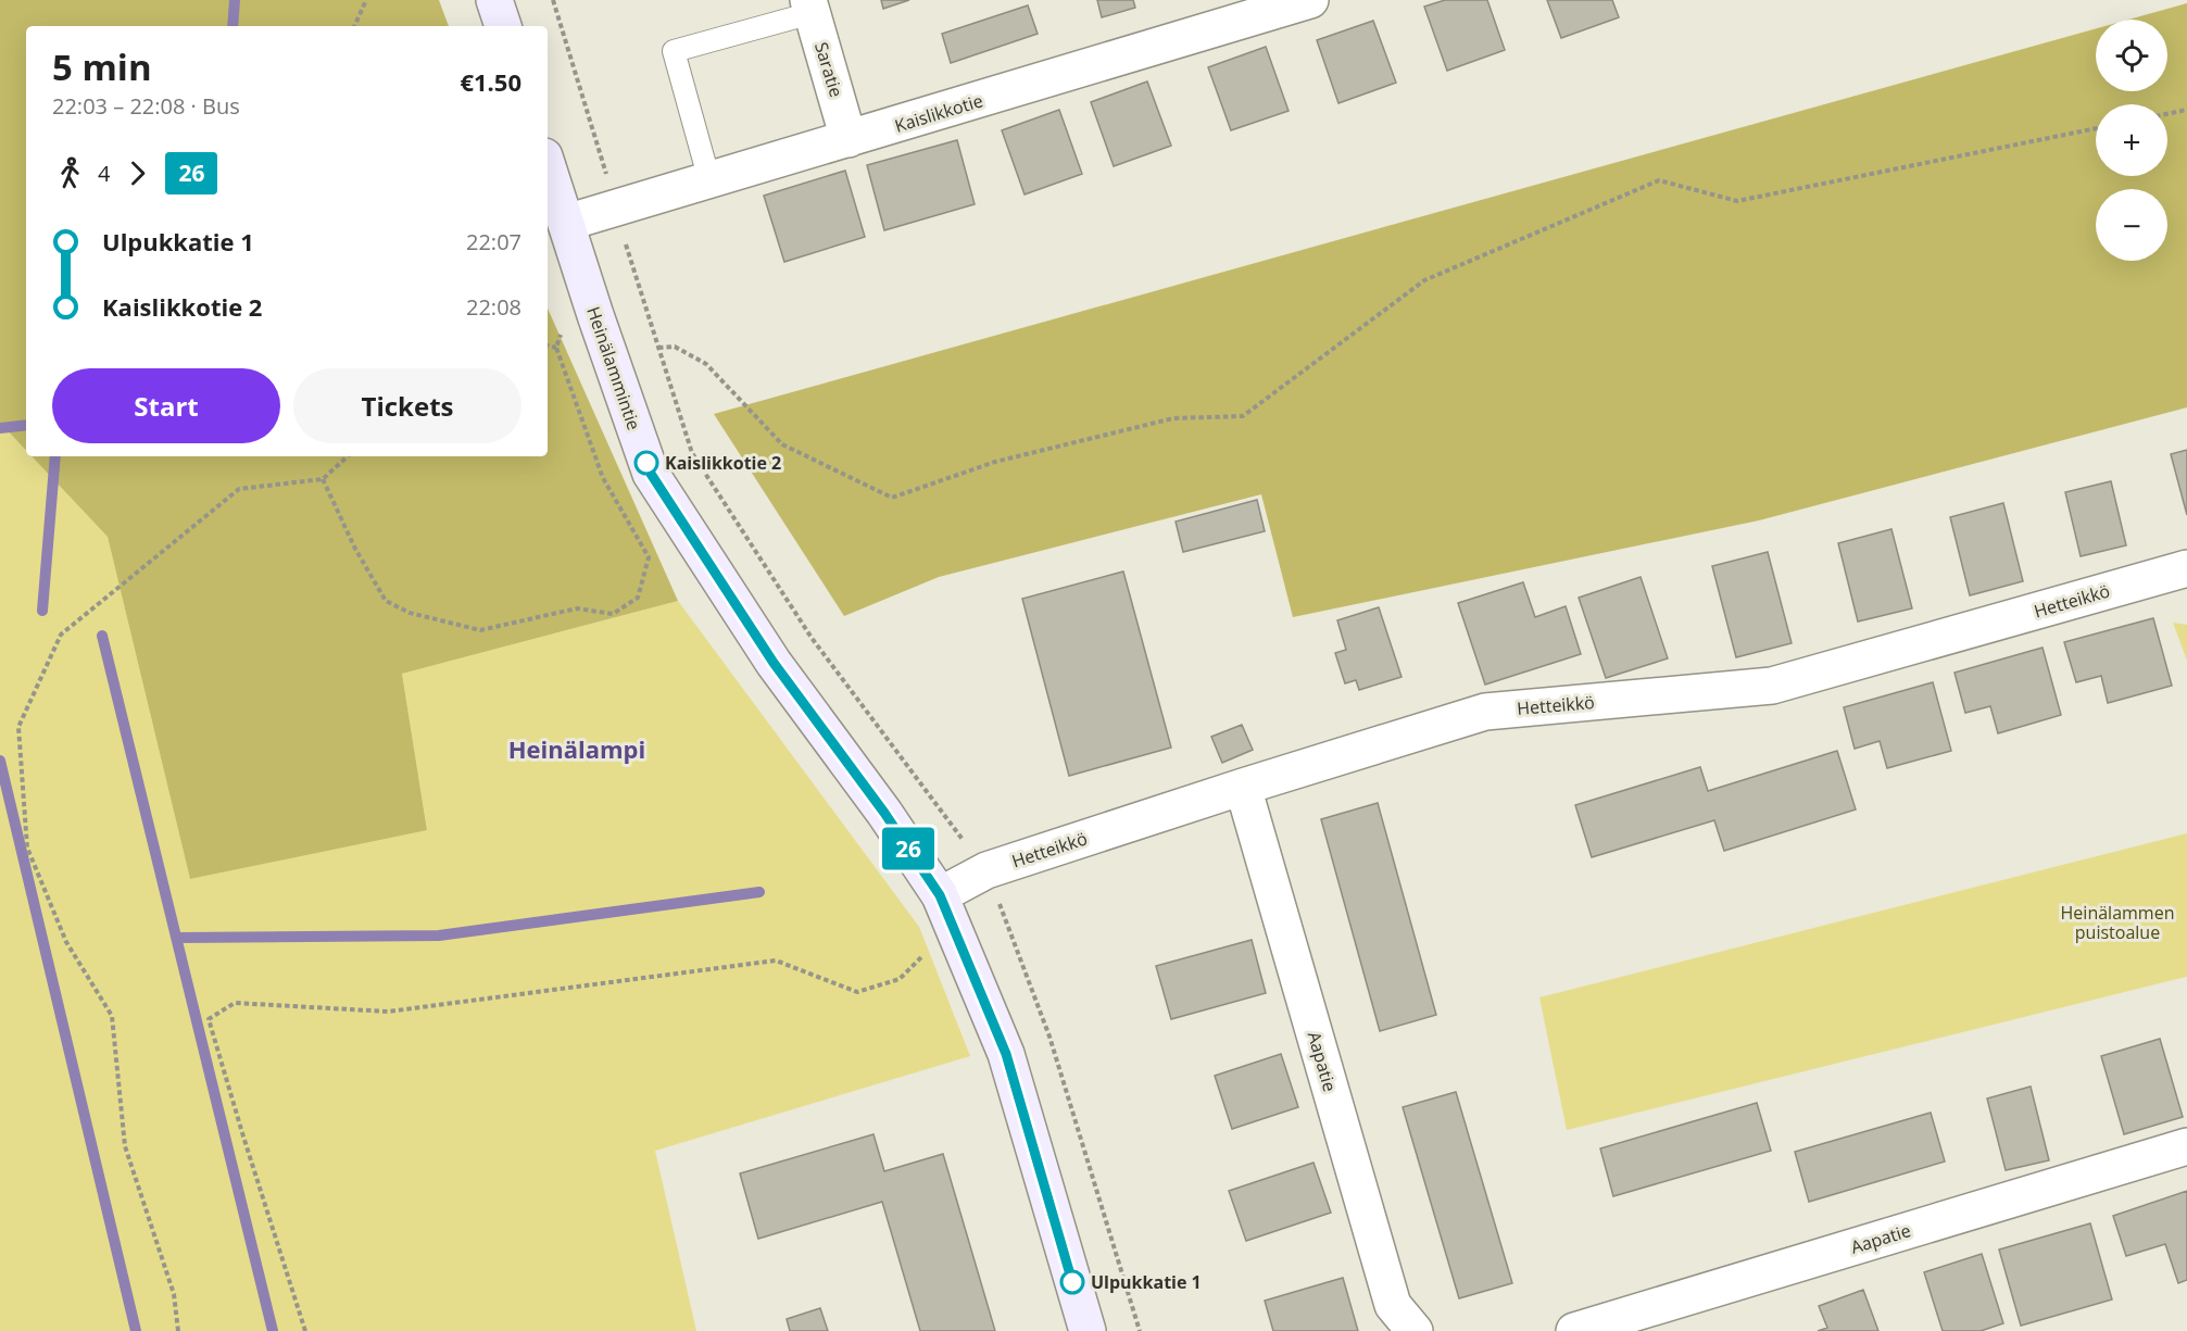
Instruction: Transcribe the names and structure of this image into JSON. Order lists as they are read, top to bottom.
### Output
{
  "streets": {
    "street": [
      "Saratie",
      "Kaislikkotie",
      "Heinälammintie",
      "Hetteikkö",
      "Aapatie"
    ]
  },
  "crossings": [
    ["Saratie", "Kaislikkotie"],
    ["Kaislikkotie", "Heinälammintie"],
    ["Heinälammintie", "Hetteikkö"],
    ["Hetteikkö", "Aapatie"]
  ],
  "districts": ["Heinälampi"],
  "parks": ["Heinälammen puistoalue"],
  "places": ["Kaislikkotie 2", "Ulpukkatie 1"],
  "lines": ["bus line 26"],
  "page": {
    "on_map": "26",
    "map_buttons": ["+", "−"],
    "heading": ["5 min", "22:03 – 22:08 · Bus", "€1.50"],
    "legs": ["4", "26"],
    "list": [
      {
        "name": "Ulpukkatie 1",
        "value": "22:07"
      },
      {
        "name": "Kaislikkotie 2",
        "value": "22:08"
      }
    ],
    "buttons": ["Start", "Tickets"]
  }
}
